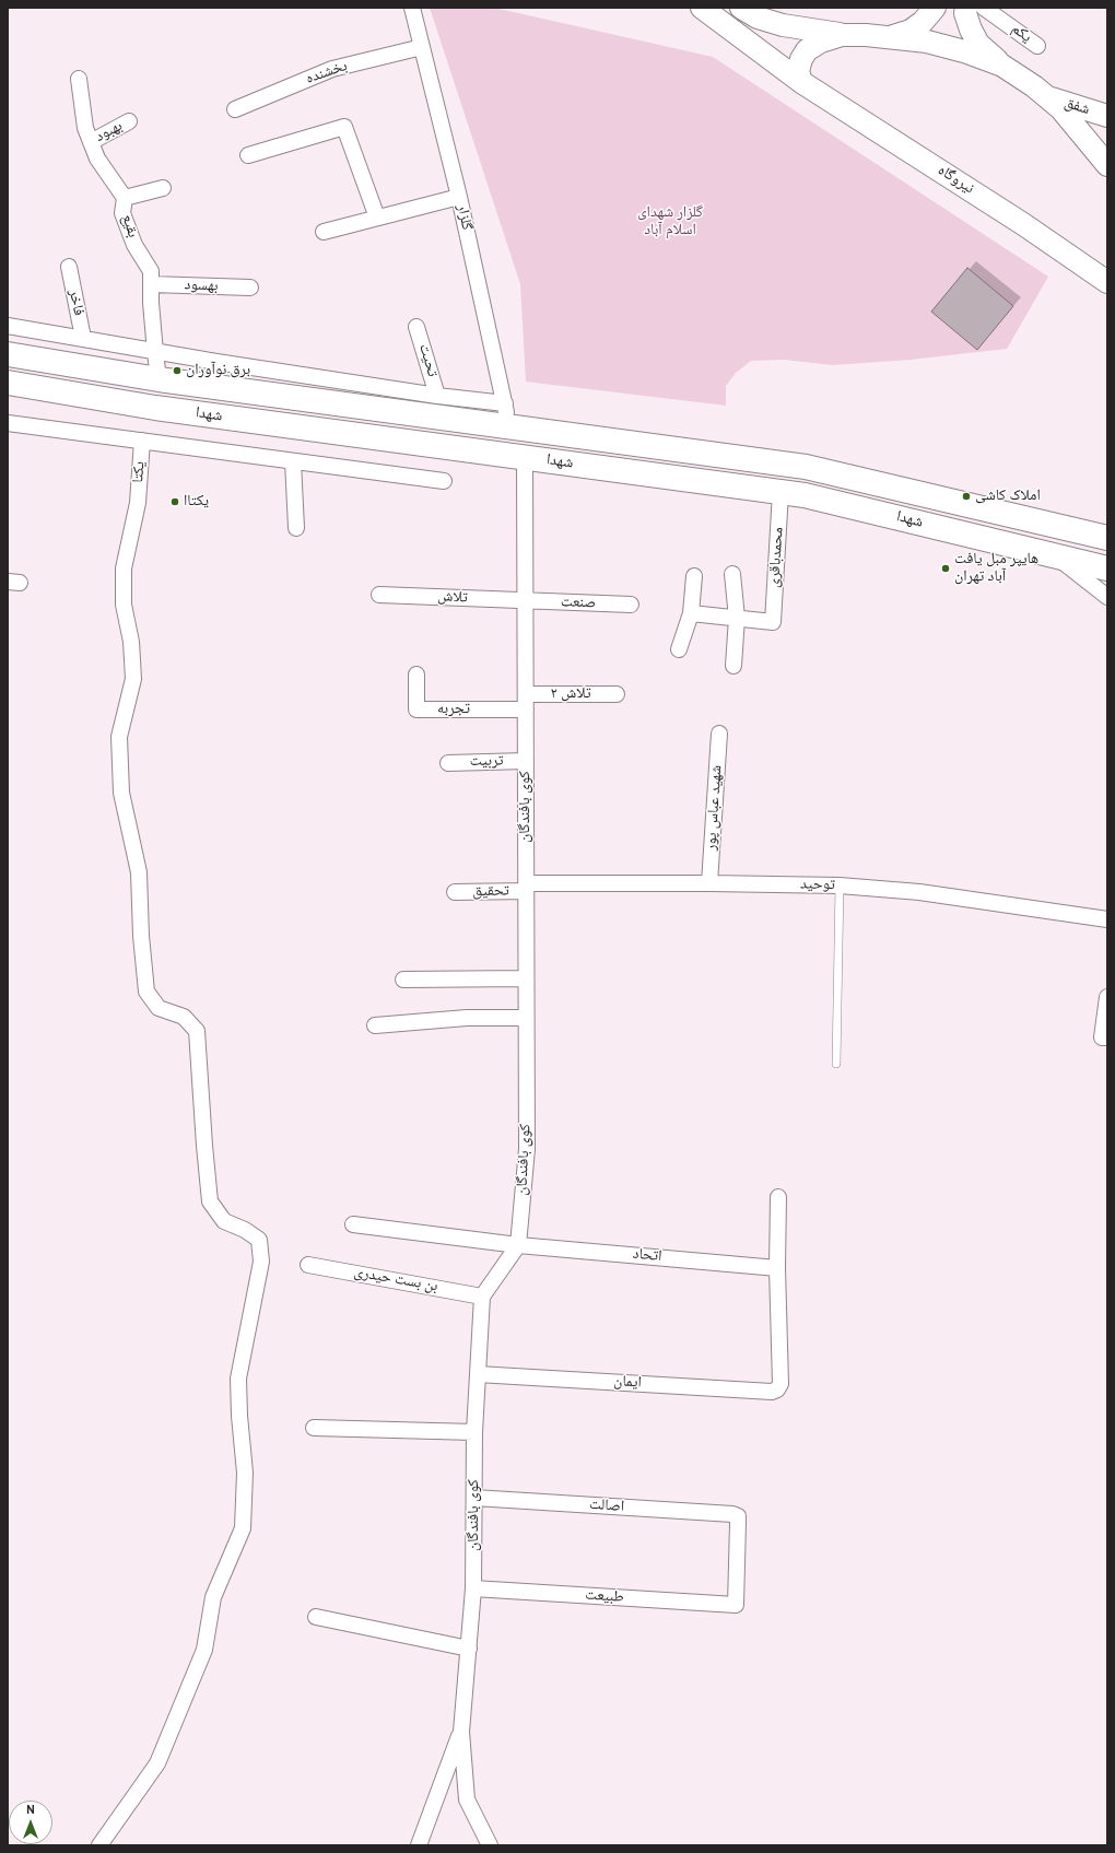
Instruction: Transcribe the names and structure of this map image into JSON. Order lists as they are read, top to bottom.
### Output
{
  "streets": {
    "main road": ["شفق", "نیروگاه", "شهدا"],
    "street": [
      "یکم",
      "بخشنده",
      "بهبود",
      "گلزار",
      "بقیع",
      "بهسود",
      "فاخر",
      "تحیت",
      "یکتا",
      "محمدباقری",
      "تلاش",
      "صنعت",
      "تلاش ۲",
      "تجربه",
      "تربیت",
      "کوی بافندگان",
      "شهید عباس پور",
      "توحید",
      "تحقیق",
      "اتحاد",
      "بن بست حیدری",
      "ایمان",
      "اصالت",
      "طبیعت"
    ]
  },
  "crossings": [
    ["بخشنده", "گلزار"],
    ["بهبود", "بقیع"],
    ["گلزار", "شهدا"],
    ["بقیع", "بهسود"],
    ["بقیع", "شهدا"],
    ["شهدا", "محمدباقری"],
    ["شهدا", "کوی بافندگان"],
    ["تلاش", "صنعت"],
    ["تلاش", "کوی بافندگان"],
    ["صنعت", "کوی بافندگان"],
    ["تلاش ۲", "تجربه"],
    ["تلاش ۲", "کوی بافندگان"],
    ["تجربه", "کوی بافندگان"],
    ["تربیت", "کوی بافندگان"],
    ["کوی بافندگان", "توحید"],
    ["کوی بافندگان", "تحقیق"],
    ["کوی بافندگان", "اتحاد"],
    ["کوی بافندگان", "بن بست حیدری"],
    ["کوی بافندگان", "ایمان"],
    ["کوی بافندگان", "اصالت"],
    ["کوی بافندگان", "طبیعت"],
    ["شهید عباس پور", "توحید"],
    ["توحید", "تحقیق"],
    ["اتحاد", "ایمان"],
    ["اصالت", "طبیعت"]
  ],
  "parks": ["گلزار شهدای اسلام آباد"],
  "places": [
    "برق نوآوران",
    "املاک کاشی",
    "یکتاا",
    "هایپر مبل یافت آباد تهران"
  ],
  "north": "top"
}
